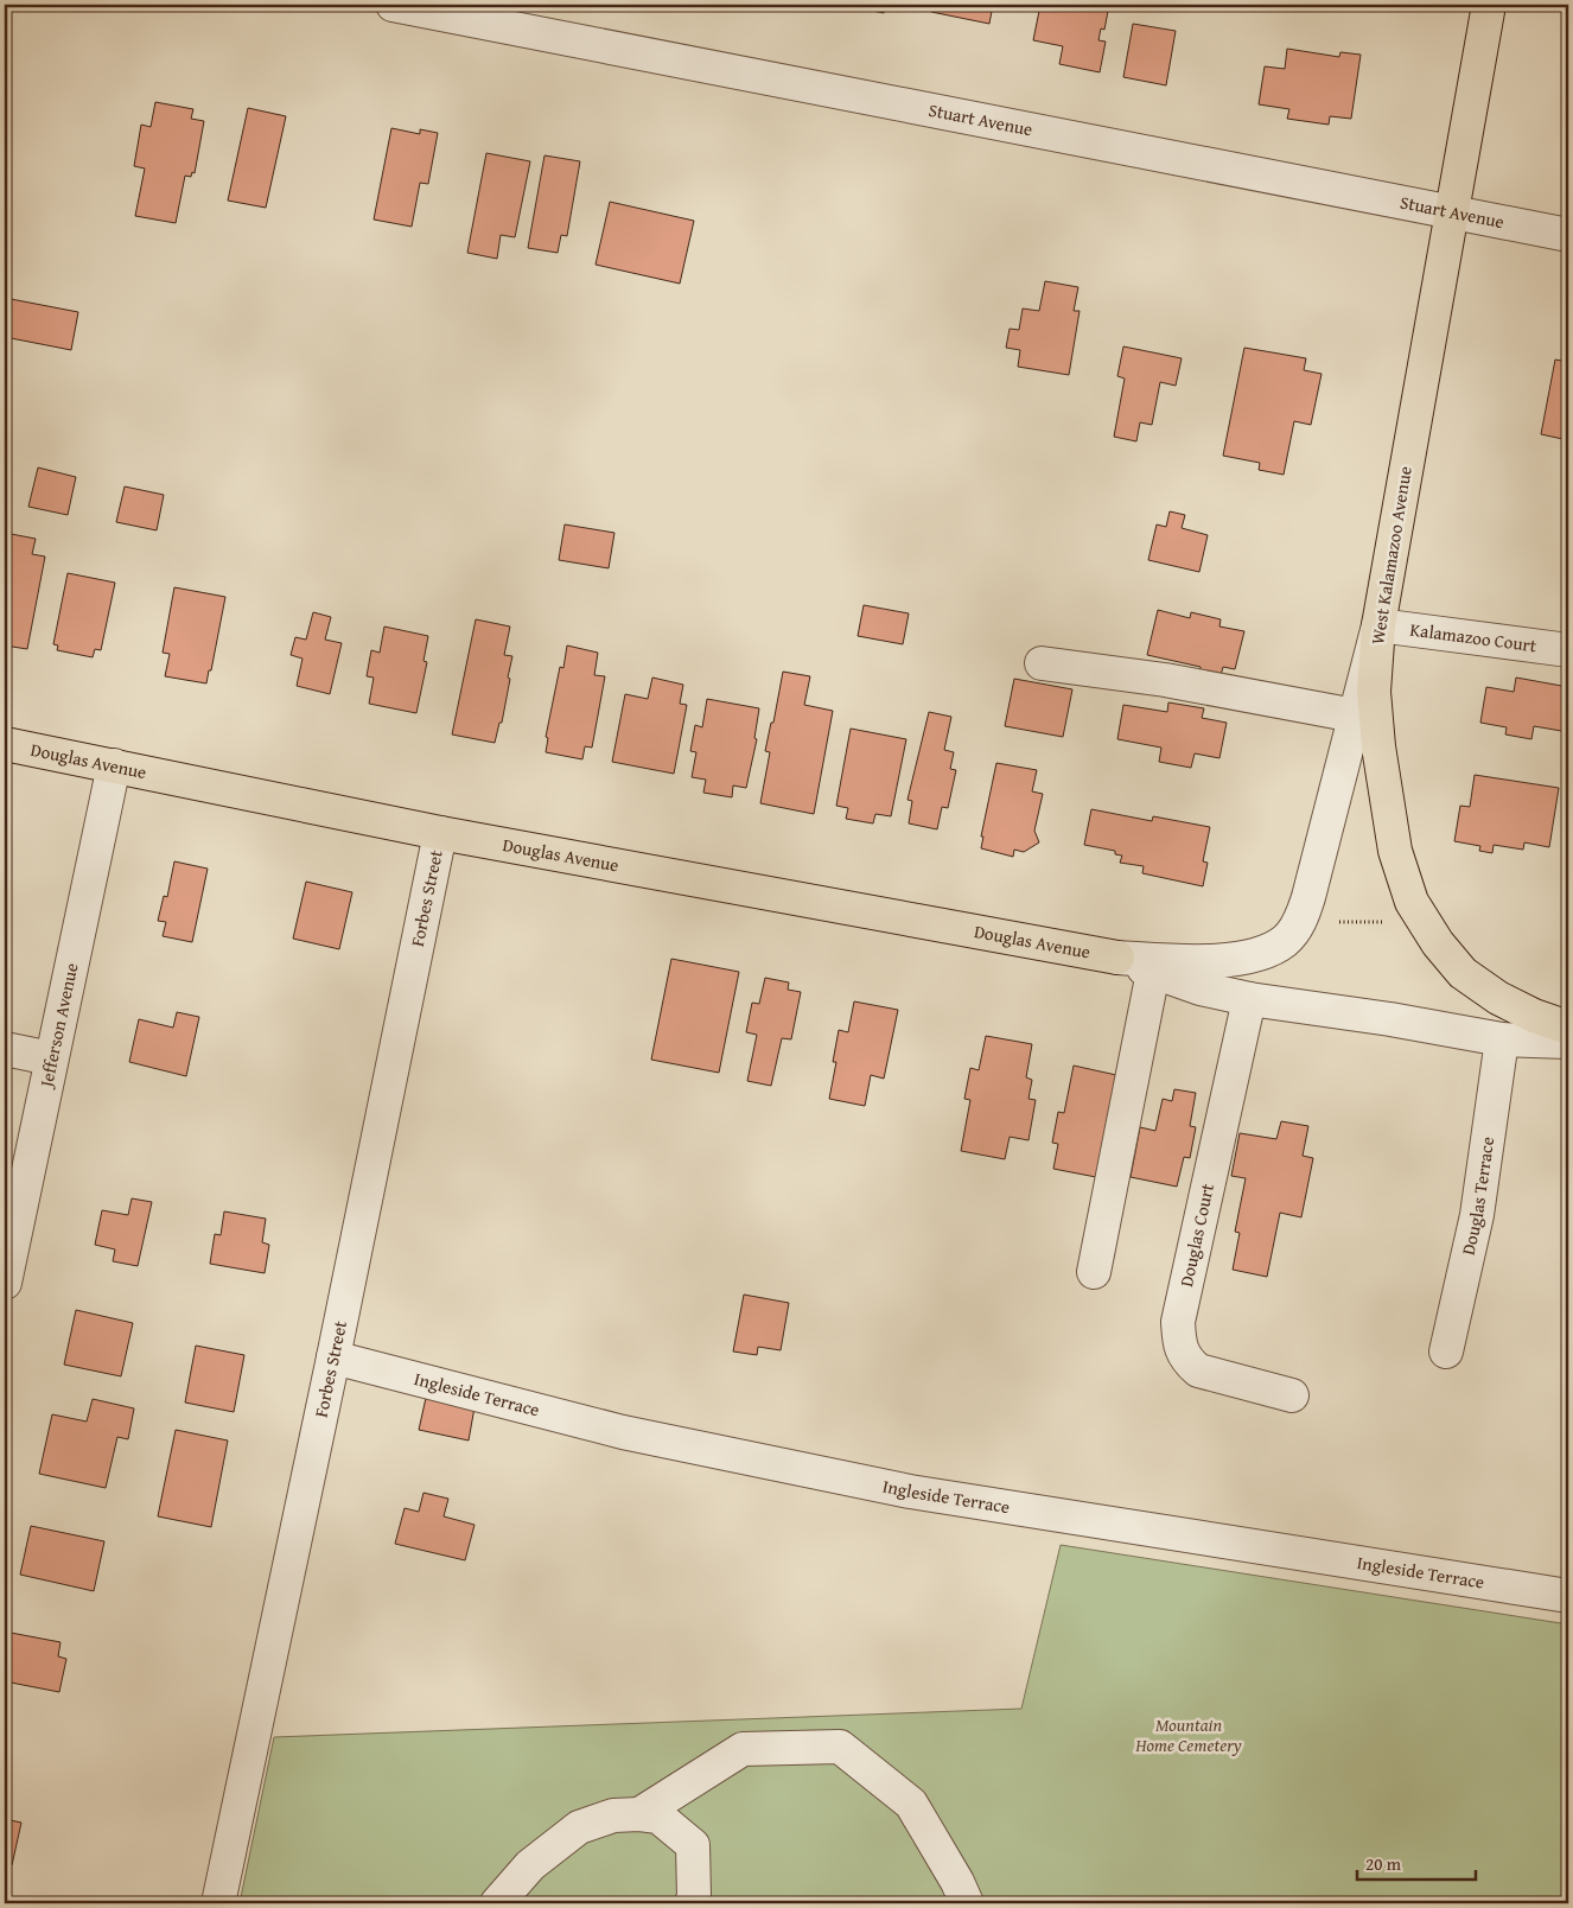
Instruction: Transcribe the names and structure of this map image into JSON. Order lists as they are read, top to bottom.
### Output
{
  "streets": {
    "main road": ["West Kalamazoo Avenue", "Douglas Avenue"],
    "street": [
      "Stuart Avenue",
      "Kalamazoo Court",
      "Forbes Street",
      "Jefferson Avenue",
      "Douglas Terrace",
      "Douglas Court",
      "Ingleside Terrace"
    ]
  },
  "crossings": [
    ["Stuart Avenue", "West Kalamazoo Avenue"],
    ["West Kalamazoo Avenue", "Kalamazoo Court"],
    ["West Kalamazoo Avenue", "Douglas Avenue"],
    ["Kalamazoo Court", "Douglas Avenue"],
    ["Douglas Avenue", "Forbes Street"],
    ["Douglas Avenue", "Jefferson Avenue"],
    ["Douglas Avenue", "Douglas Terrace"],
    ["Douglas Avenue", "Douglas Court"],
    ["Forbes Street", "Ingleside Terrace"]
  ],
  "parks": ["Mountain Home Cemetery"],
  "scale_bar": "20 m"
}
